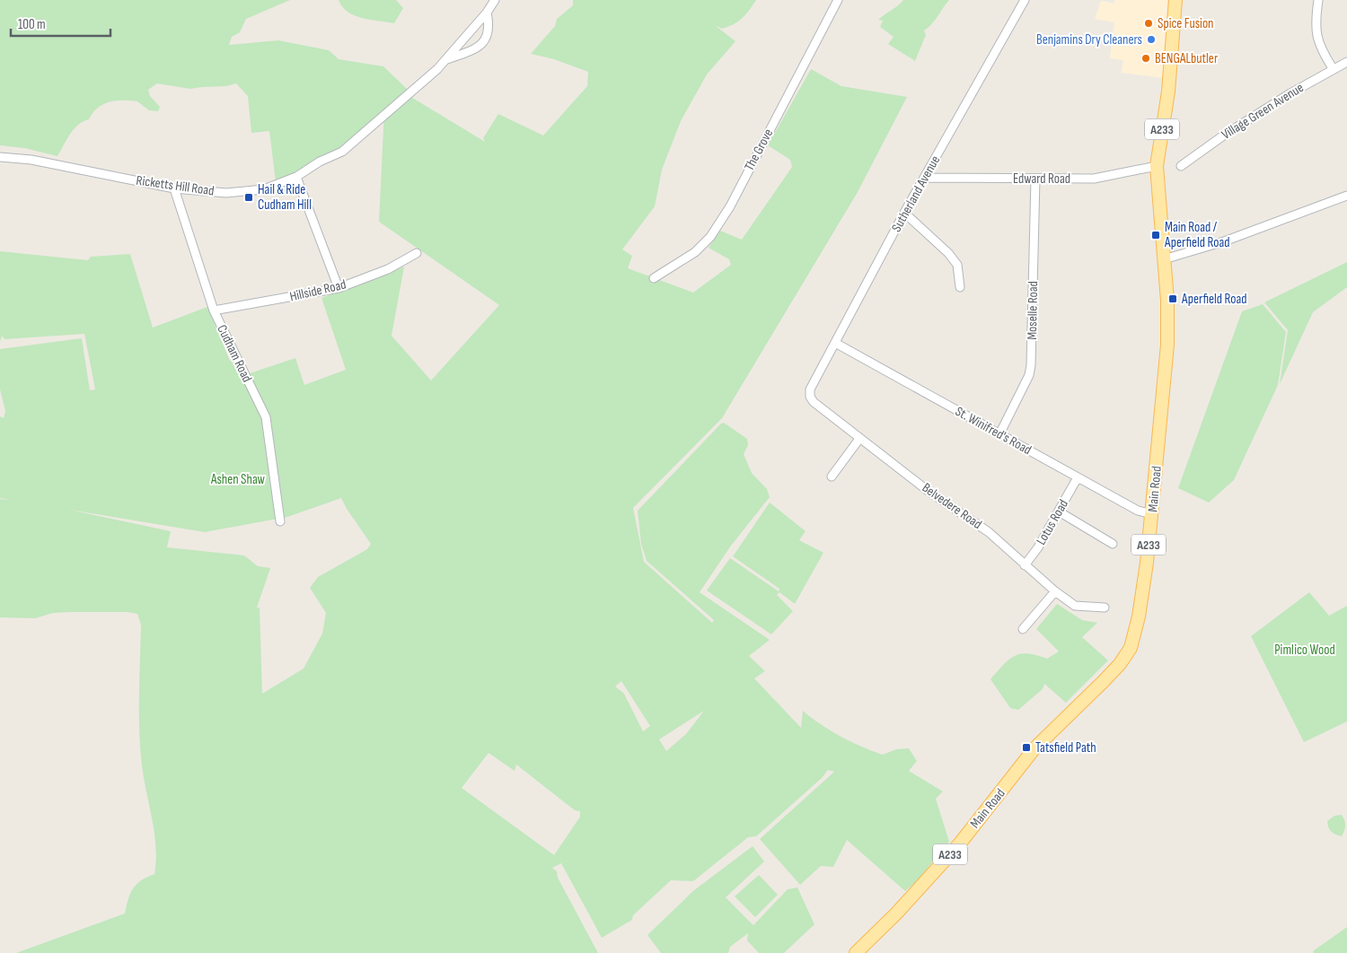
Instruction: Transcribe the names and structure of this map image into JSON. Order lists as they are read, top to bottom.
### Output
{
  "streets": {
    "main road": ["A233", "Main Road"],
    "street": [
      "Village Green Avenue",
      "The Grove",
      "Edward Road",
      "Ricketts Hill Road",
      "Sutherland Avenue",
      "Hillside Road",
      "Moselle Road",
      "Cudham Road",
      "St. Winifred's Road",
      "Belvedere Road",
      "Lotus Road"
    ]
  },
  "crossings": [
    ["Edward Road", "Sutherland Avenue"],
    ["Edward Road", "Moselle Road"],
    ["Edward Road", "Main Road"],
    ["Ricketts Hill Road", "Cudham Road"],
    ["Sutherland Avenue", "St. Winifred's Road"],
    ["Sutherland Avenue", "Belvedere Road"],
    ["Hillside Road", "Cudham Road"],
    ["Moselle Road", "St. Winifred's Road"],
    ["St. Winifred's Road", "Main Road"],
    ["St. Winifred's Road", "Lotus Road"],
    ["Belvedere Road", "Lotus Road"]
  ],
  "parks": ["Ashen Shaw", "Pimlico Wood"],
  "places": {
    "other": ["Spice Fusion", "Benjamins Dry Cleaners", "BENGALbutler"],
    "transit": [
      "Hail & Ride Cudham Hill",
      "Main Road / Aperfield Road",
      "Aperfield Road",
      "Tatsfield Path"
    ]
  },
  "scale_bar": "100 m"
}
